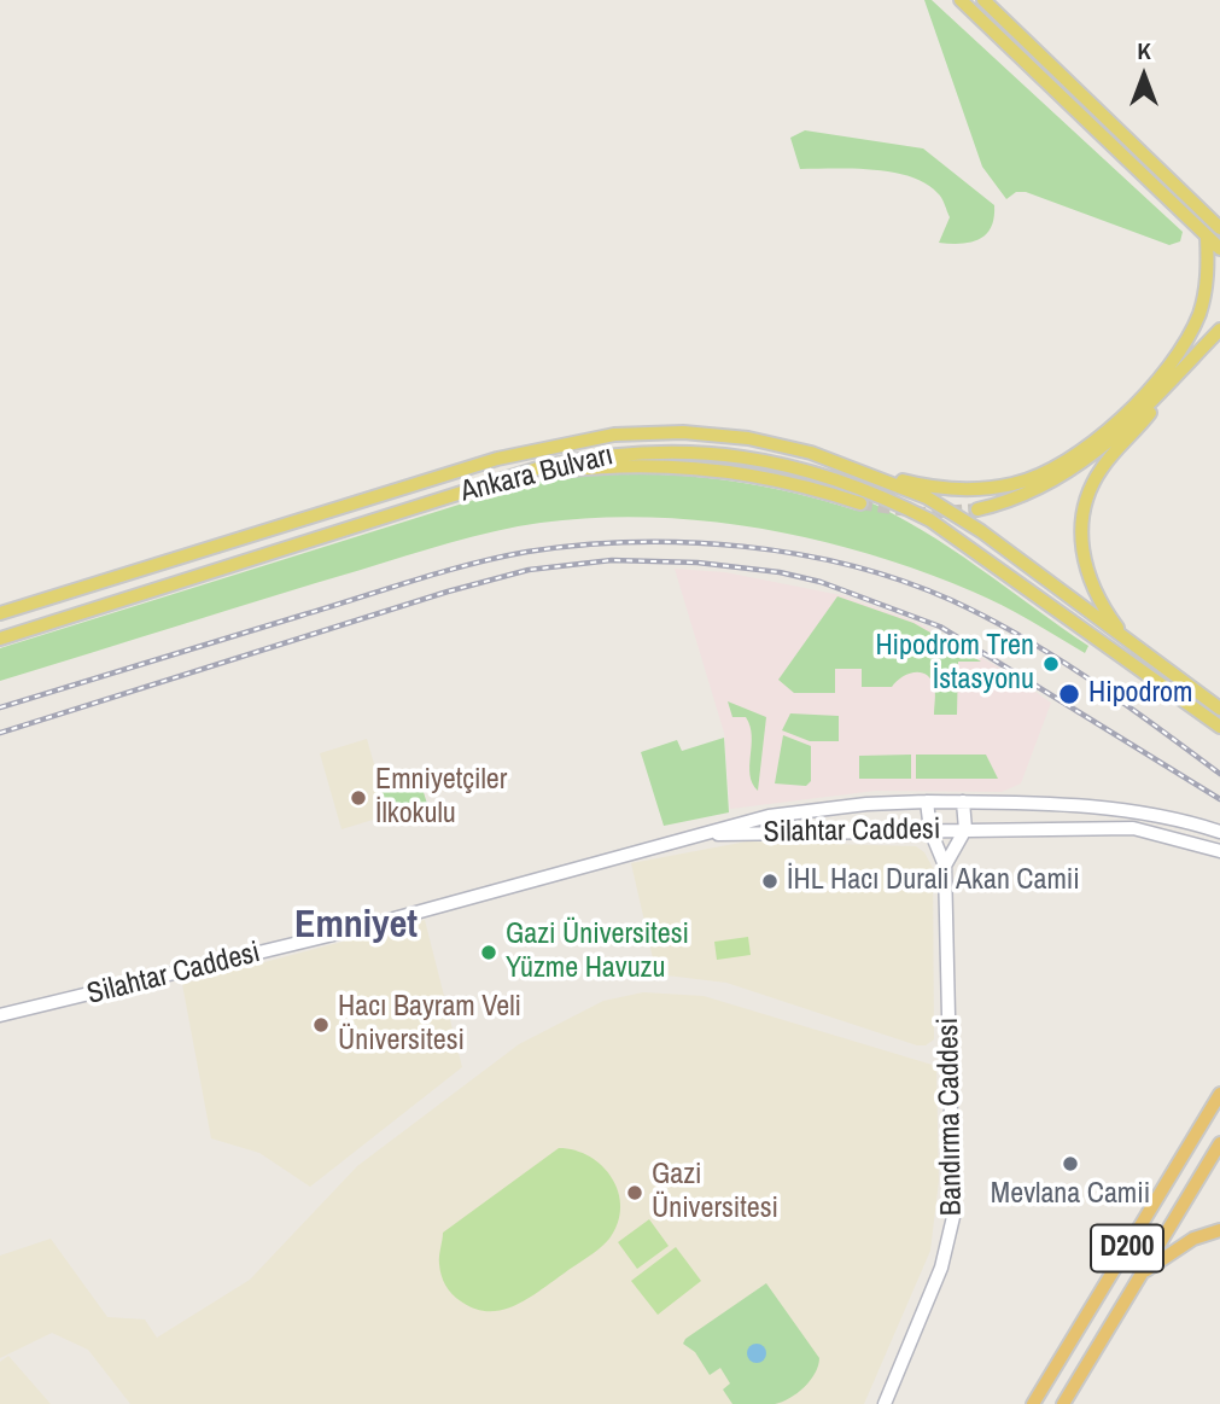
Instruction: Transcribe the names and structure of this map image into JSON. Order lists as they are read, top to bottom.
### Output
{
  "streets": {
    "highway": ["D200"],
    "main road": ["Ankara Bulvarı", "Silahtar Caddesi", "Bandırma Caddesi"]
  },
  "crossings": [
    ["Silahtar Caddesi", "Bandırma Caddesi"]
  ],
  "districts": ["Emniyet"],
  "places": [
    "Hipodrom Tren İstasyonu",
    "Hipodrom",
    "Emniyetçiler İlkokulu",
    "İHL Hacı Durali Akan Camii",
    "Gazi Üniversitesi Yüzme Havuzu",
    "Hacı Bayram Veli Üniversitesi",
    "Mevlana Camii",
    "Gazi Üniversitesi"
  ],
  "north": "top"
}
